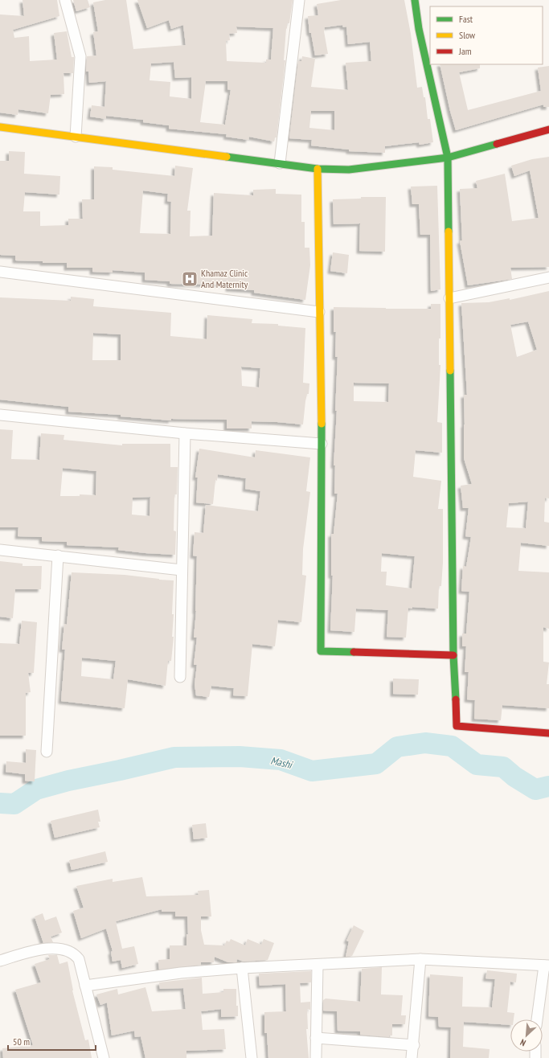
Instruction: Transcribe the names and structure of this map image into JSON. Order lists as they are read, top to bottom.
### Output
{
  "water": ["Mashi"],
  "places": {
    "hospital": ["Khamaz Clinic And Maternity"]
  },
  "legend": ["Fast", "Slow", "Jam"],
  "scale_bar": "50 m",
  "north": "bottom left"
}
